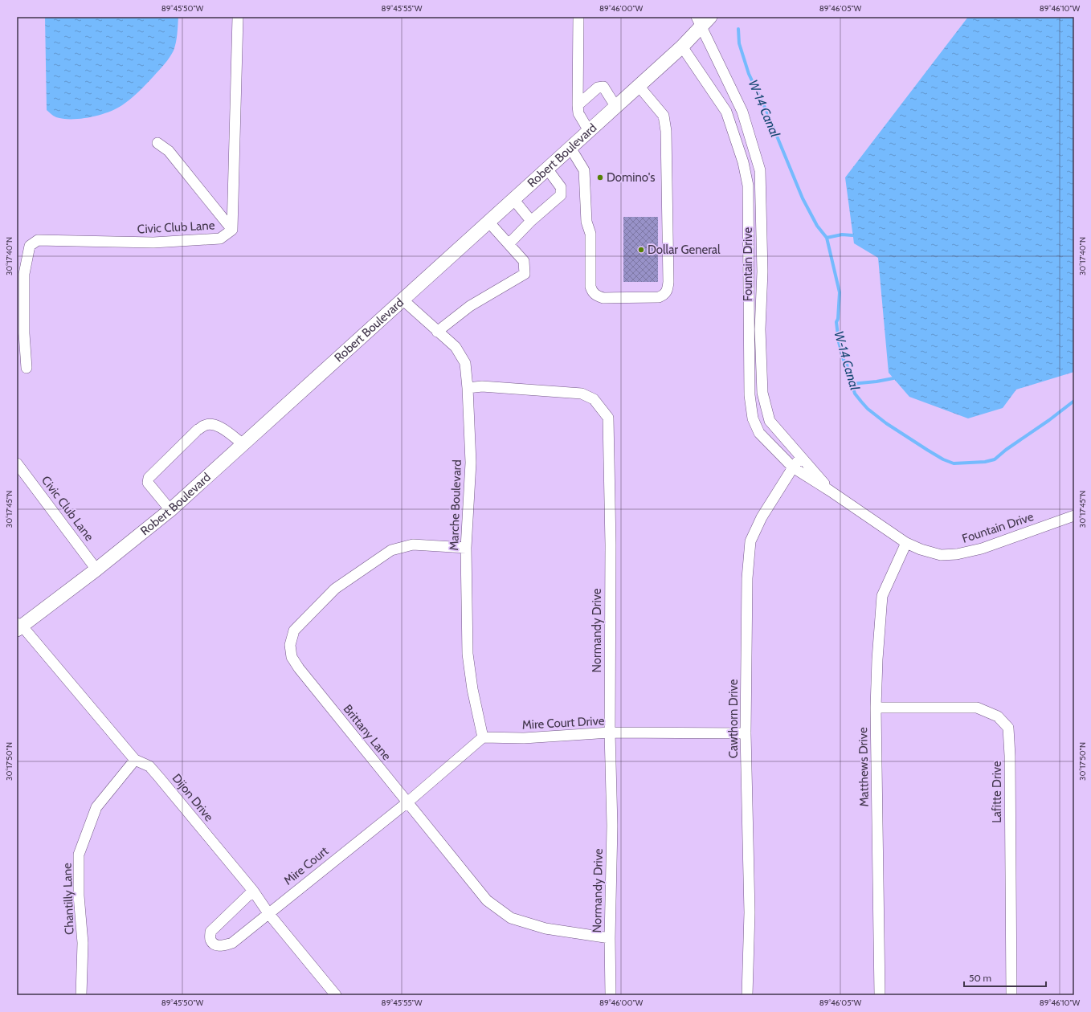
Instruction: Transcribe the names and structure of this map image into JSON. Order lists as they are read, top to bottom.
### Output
{
  "streets": {
    "main road": ["Robert Boulevard"],
    "street": [
      "Civic Club Lane",
      "Fountain Drive",
      "Marche Boulevard",
      "Normandy Drive",
      "Cawthorn Drive",
      "Mire Court Drive",
      "Brittany Lane",
      "Matthews Drive",
      "Lafitte Drive",
      "Dijon Drive",
      "Mire Court",
      "Chantilly Lane"
    ]
  },
  "crossings": [
    ["Robert Boulevard", "Civic Club Lane"],
    ["Robert Boulevard", "Fountain Drive"],
    ["Robert Boulevard", "Marche Boulevard"],
    ["Robert Boulevard", "Dijon Drive"],
    ["Fountain Drive", "Cawthorn Drive"],
    ["Fountain Drive", "Matthews Drive"],
    ["Marche Boulevard", "Normandy Drive"],
    ["Marche Boulevard", "Mire Court Drive"],
    ["Marche Boulevard", "Brittany Lane"],
    ["Normandy Drive", "Mire Court Drive"],
    ["Normandy Drive", "Brittany Lane"],
    ["Cawthorn Drive", "Mire Court Drive"],
    ["Brittany Lane", "Mire Court"],
    ["Matthews Drive", "Lafitte Drive"],
    ["Dijon Drive", "Mire Court"],
    ["Dijon Drive", "Chantilly Lane"]
  ],
  "water": ["W-14 Canal"],
  "places": ["Domino's", "Dollar General"],
  "scale_bar": "50 m",
  "coordinates": [
    "89°45'50\"W",
    "89°45'55\"W",
    "89°46'00\"W",
    "89°46'05\"W",
    "89°46'10\"W",
    "30°17'40\"N",
    "30°17'45\"N",
    "30°17'50\"N"
  ]
}
